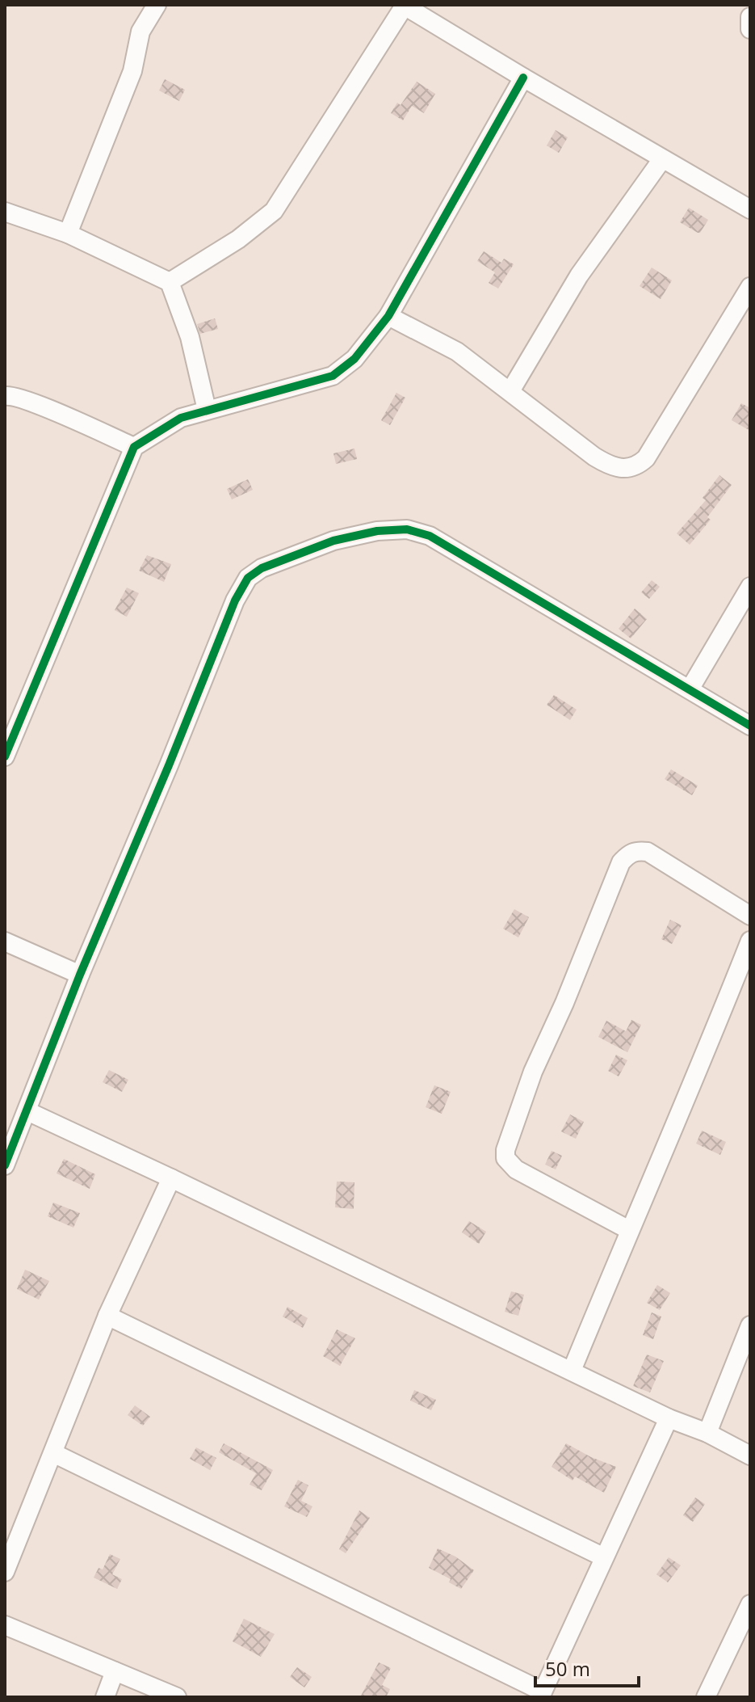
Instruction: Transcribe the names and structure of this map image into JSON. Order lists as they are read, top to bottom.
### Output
{
  "scale_bar": "50 m"
}
